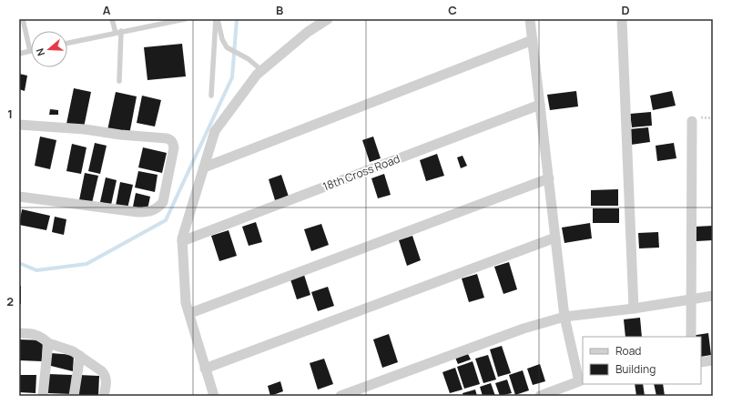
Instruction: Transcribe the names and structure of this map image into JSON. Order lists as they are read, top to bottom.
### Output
{
  "streets": {
    "street": ["18th Cross Road"]
  },
  "legend": ["Road", "Building"],
  "north": "left",
  "grid": {
    "columns": [
      "A",
      "B",
      "C",
      "D"
    ],
    "rows": ["1", "2"]
  }
}
